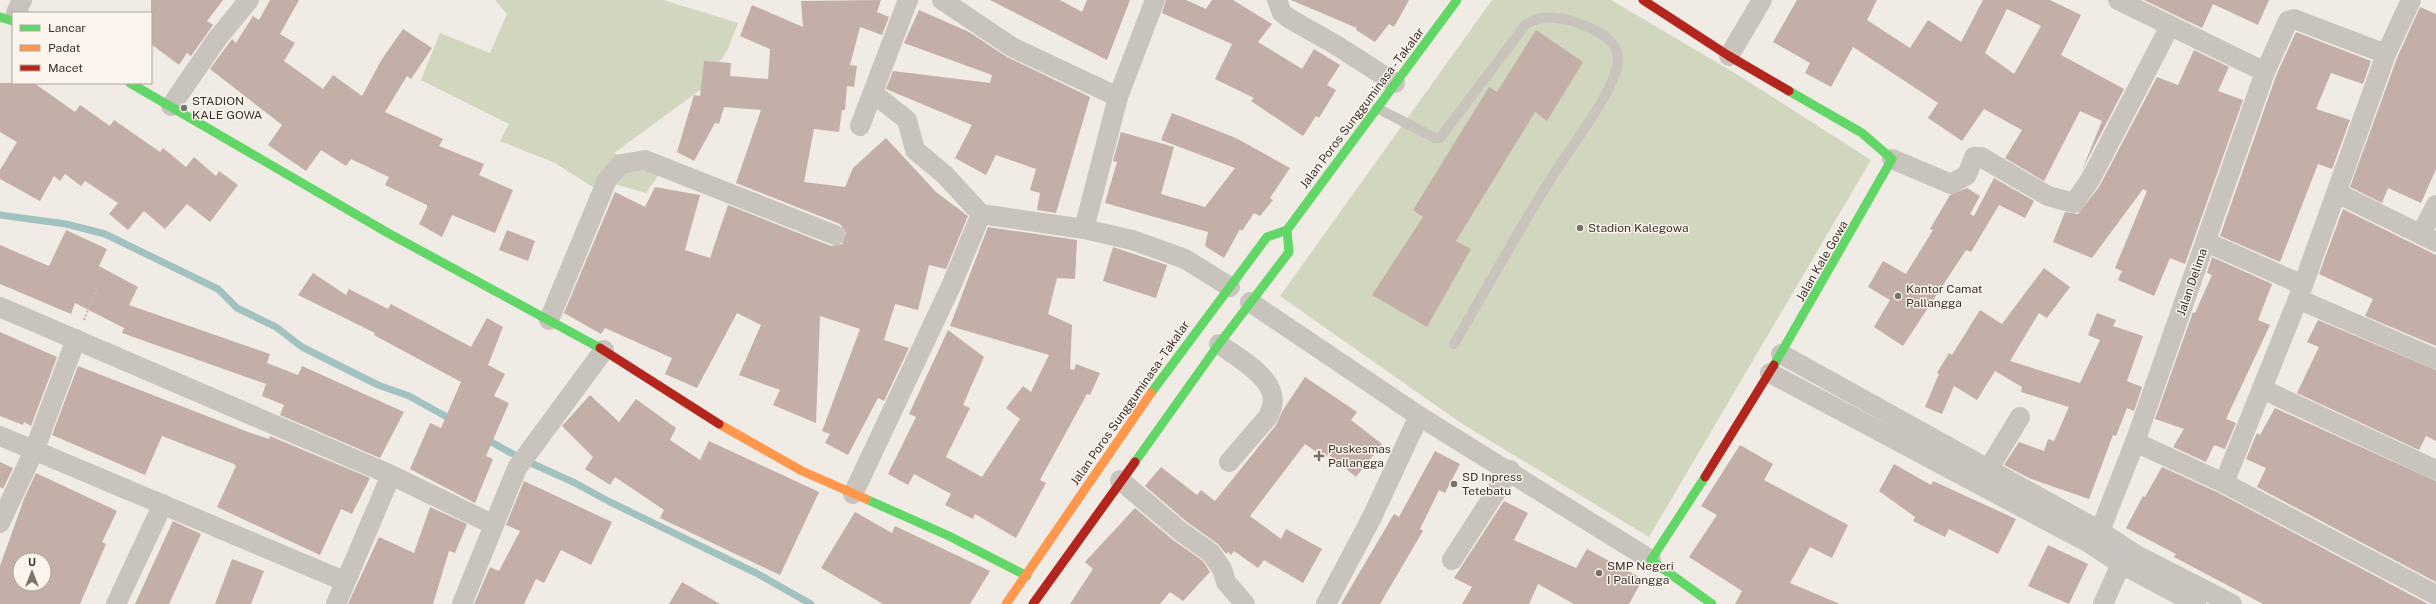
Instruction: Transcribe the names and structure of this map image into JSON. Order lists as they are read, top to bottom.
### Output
{
  "streets": {
    "main road": ["Jalan Poros Sungguminasa - Takalar", "Jalan Kale Gowa"],
    "street": ["Jalan Delima"]
  },
  "places": {
    "other": [
      "STADION KALE GOWA",
      "Stadion Kalegowa",
      "Kantor Camat Pallangga",
      "SD Inpress Tetebatu",
      "SMP Negeri I Pallangga"
    ],
    "health": ["Puskesmas Pallangga"]
  },
  "legend": ["Lancar", "Padat", "Macet"],
  "north": "top"
}
